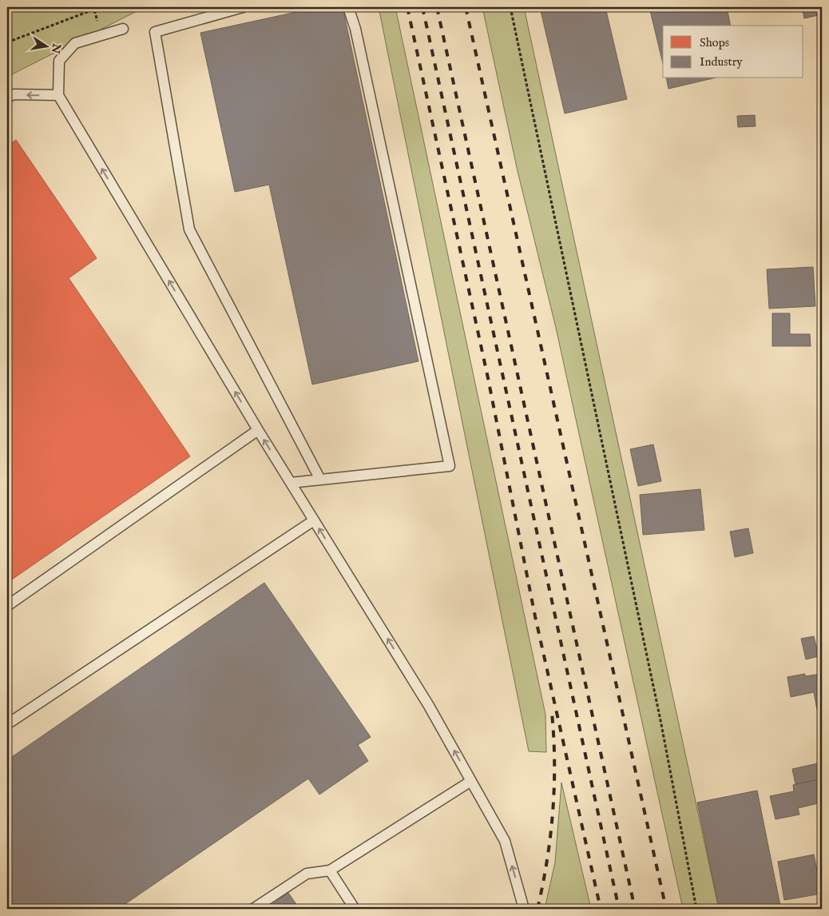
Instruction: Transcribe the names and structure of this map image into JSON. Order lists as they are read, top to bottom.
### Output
{
  "legend": ["Shops", "Industry"],
  "north": "right"
}
